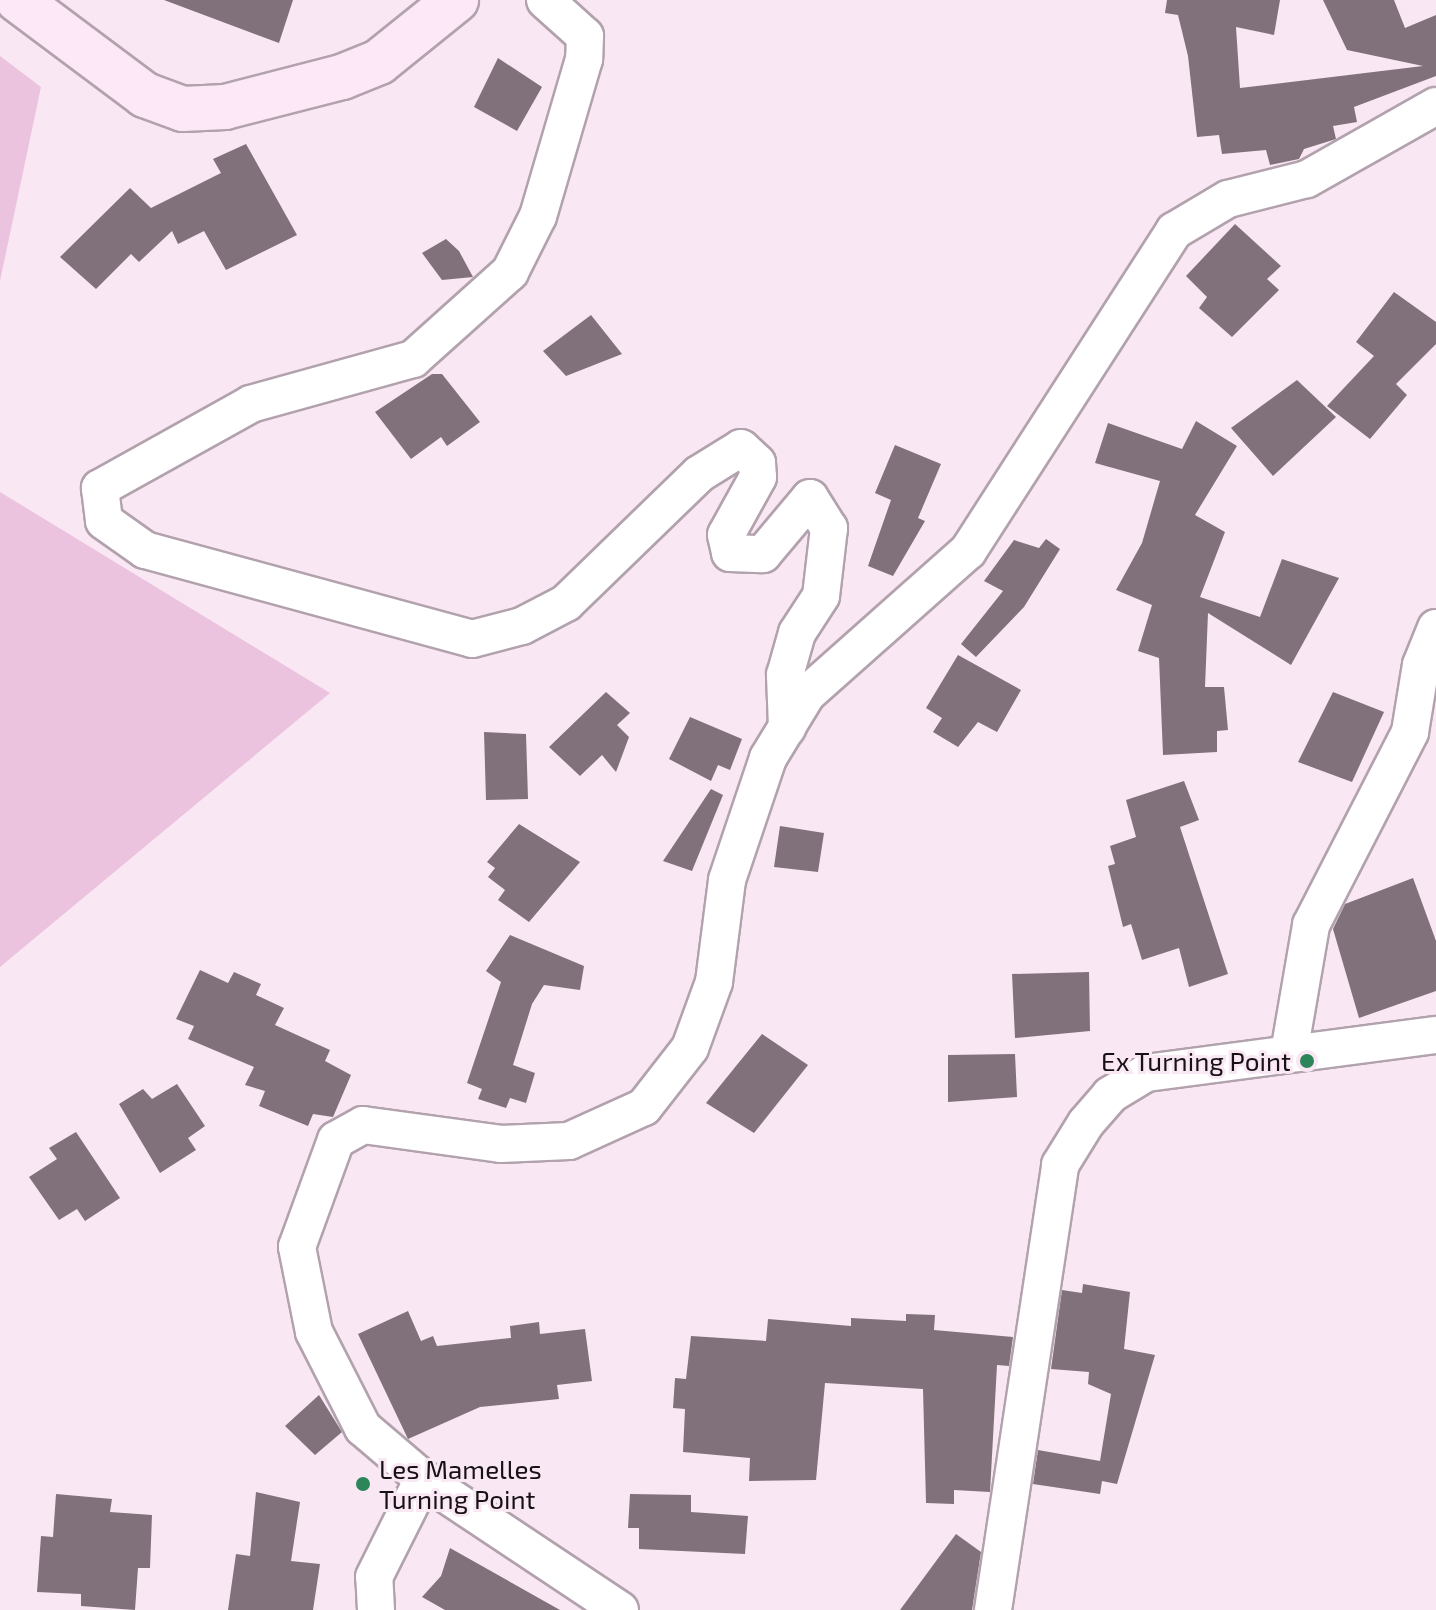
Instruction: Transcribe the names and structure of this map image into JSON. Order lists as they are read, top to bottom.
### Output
{
  "places": ["Ex Turning Point", "Les Mamelles Turning Point"]
}
